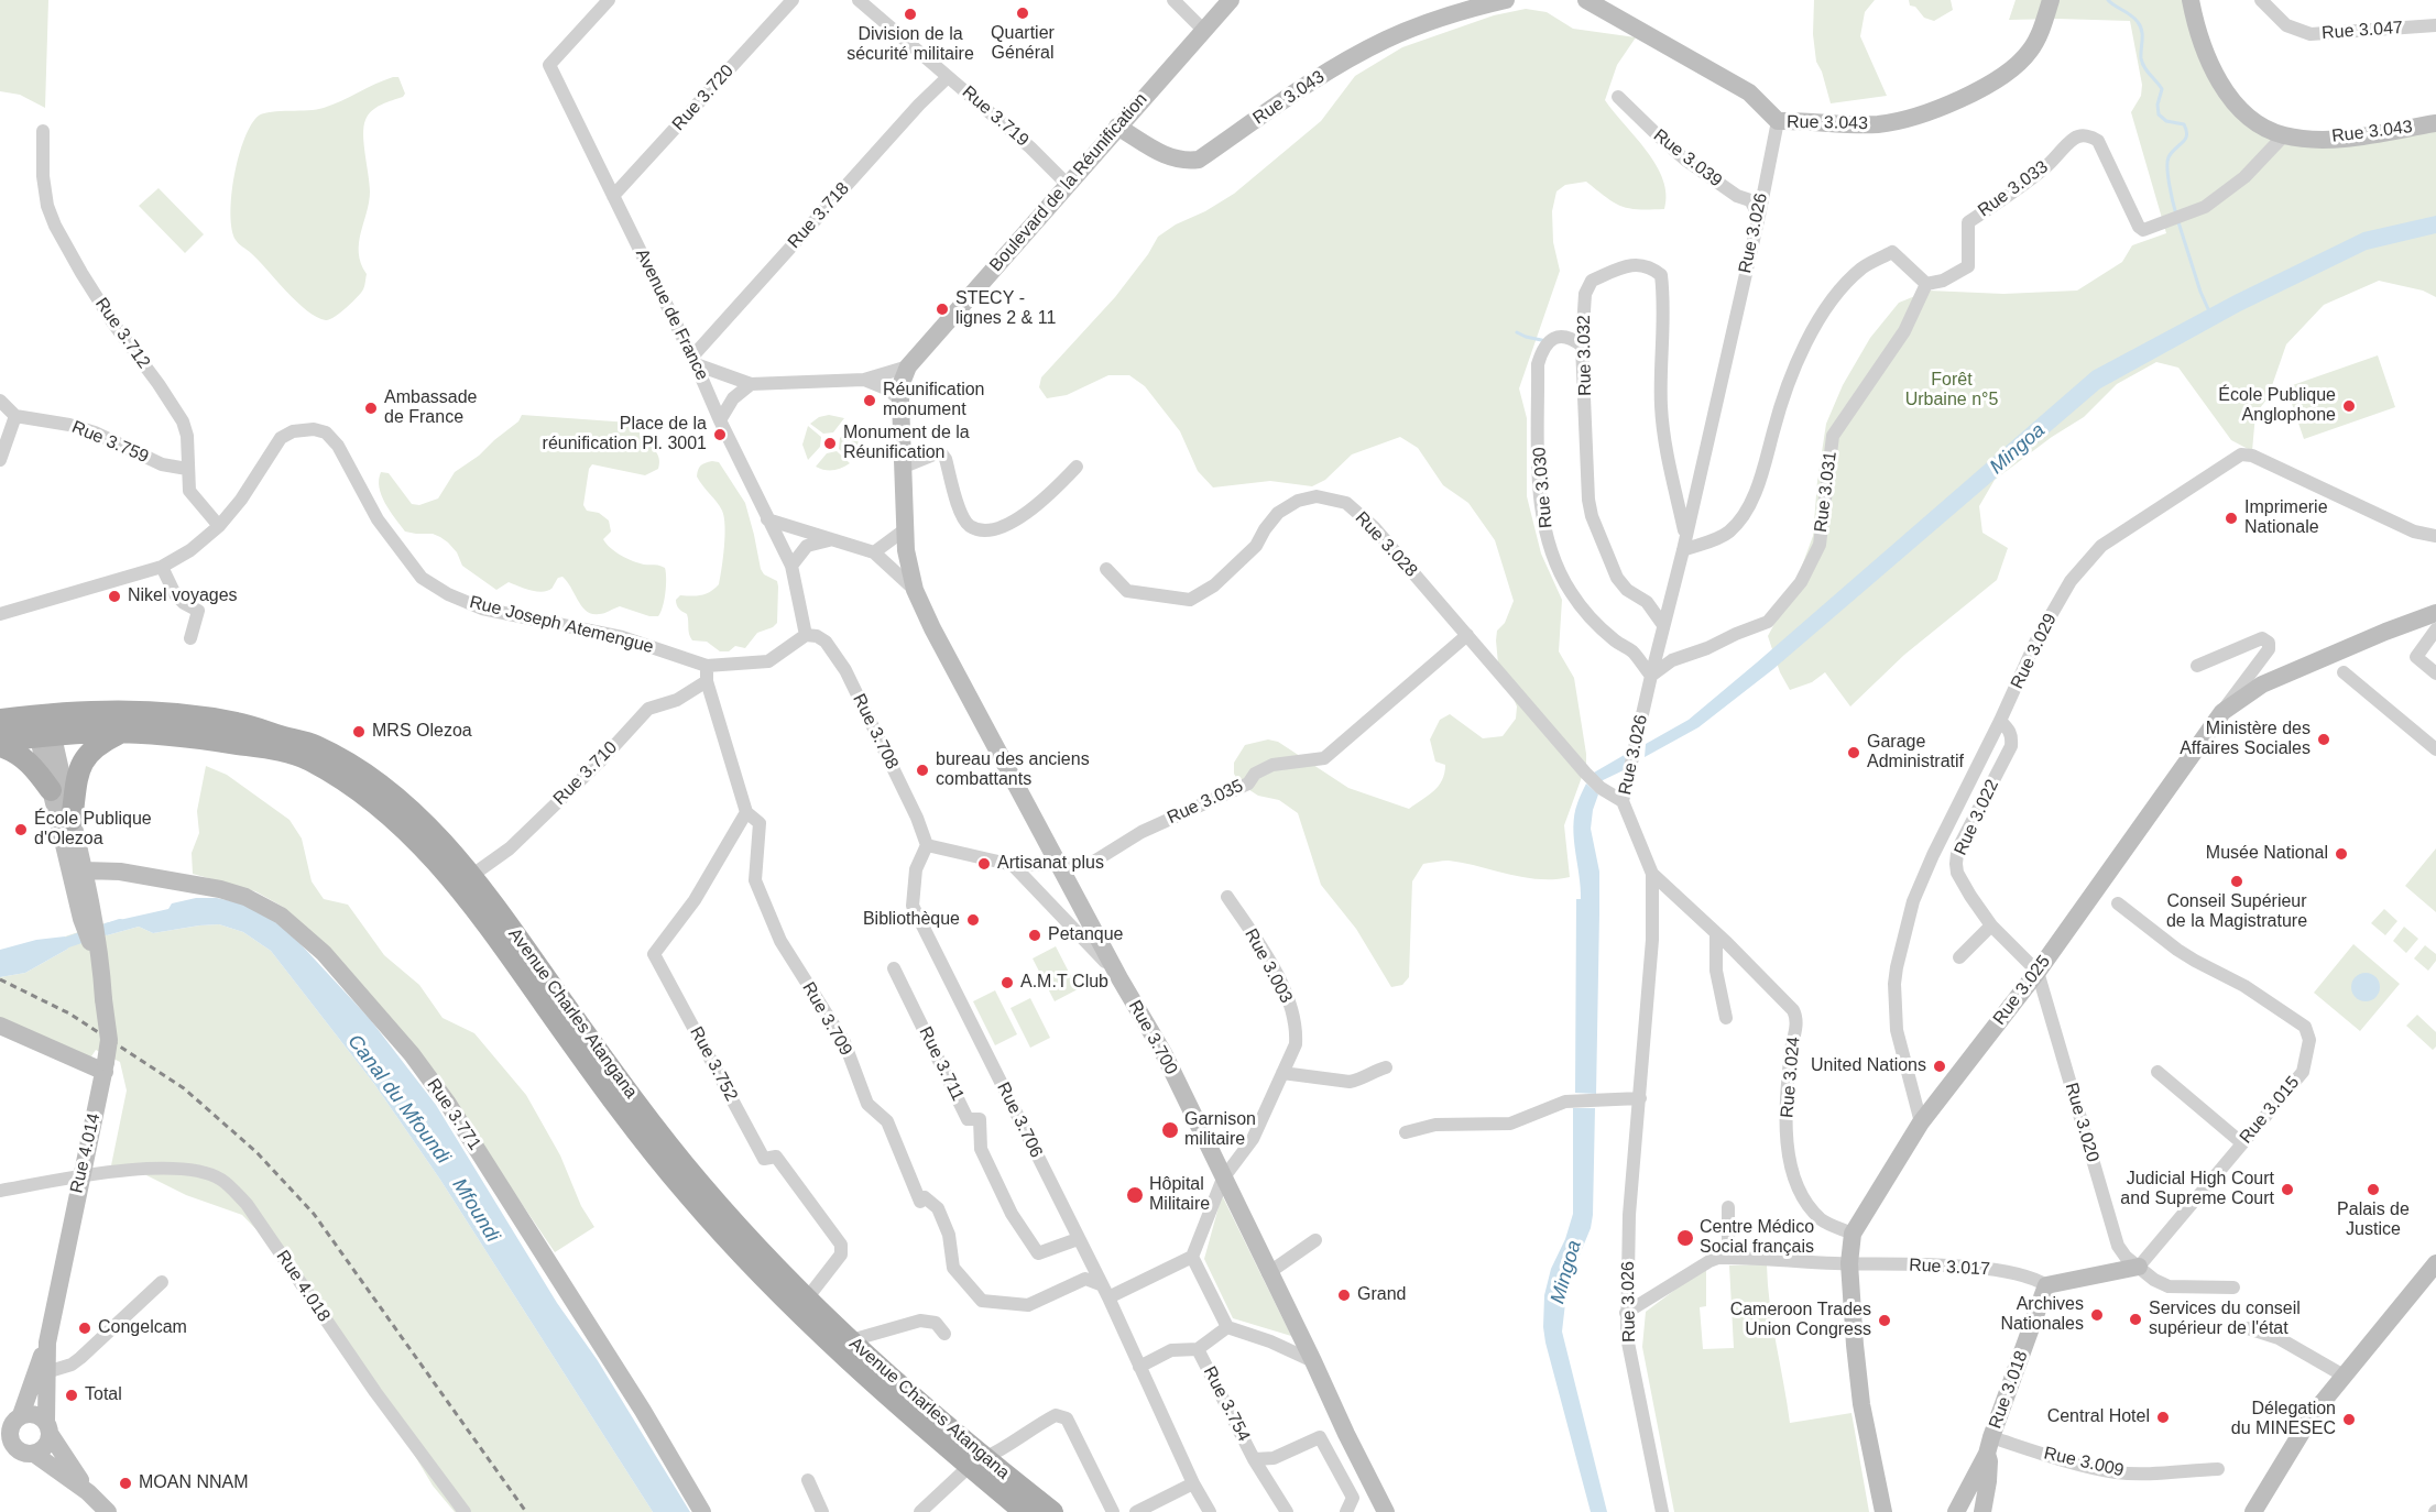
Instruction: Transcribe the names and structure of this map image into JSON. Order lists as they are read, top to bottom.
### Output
{
  "streets": {
    "main road": [
      "Rue 3.043",
      "Boulevard de la Réunification",
      "Rue 3.025",
      "Avenue Charles Atangana",
      "Rue 3.700",
      "Rue 3.771",
      "Rue 4.014",
      "Rue 3.018"
    ],
    "street": [
      "Rue 3.047",
      "Rue 3.720",
      "Rue 3.719",
      "Rue 3.039",
      "Rue 3.033",
      "Rue 3.718",
      "Rue 3.026",
      "Avenue de France",
      "Rue 3.712",
      "Rue 3.032",
      "Rue 3.759",
      "Rue 3.030",
      "Rue 3.031",
      "Rue 3.028",
      "Rue Joseph Atemengue",
      "Rue 3.029",
      "Rue 3.708",
      "Rue 3.710",
      "Rue 3.035",
      "Rue 3.022",
      "Rue 3.003",
      "Rue 3.709",
      "Rue 3.752",
      "Rue 3.711",
      "Rue 3.024",
      "Rue 3.015",
      "Rue 3.706",
      "Rue 3.020",
      "Rue 3.017",
      "Rue 4.018",
      "Rue 3.754",
      "Rue 3.009"
    ]
  },
  "crossings": [
    ["Rue 3.720", "Avenue de France"],
    ["Rue 3.043", "Boulevard de la Réunification"],
    ["Rue 3.043", "Rue 3.033"],
    ["Rue 3.043", "Rue 3.026"],
    ["Rue 3.719", "Boulevard de la Réunification"],
    ["Rue 3.719", "Rue 3.718"],
    ["Rue 3.039", "Rue 3.026"],
    ["Rue 3.033", "Rue 3.031"],
    ["Rue 3.718", "Avenue de France"],
    ["Rue 3.026", "Rue 3.032"],
    ["Rue 3.026", "Rue 3.030"],
    ["Rue 3.026", "Rue 3.031"],
    ["Rue 3.026", "Rue 3.028"],
    ["Rue 3.026", "Rue 3.024"],
    ["Avenue de France", "Rue 3.700"],
    ["Rue 3.712", "Rue 3.759"],
    ["Rue 3.712", "Rue Joseph Atemengue"],
    ["Rue 3.032", "Rue 3.030"],
    ["Rue 3.030", "Rue 3.031"],
    ["Rue 3.028", "Rue 3.035"],
    ["Rue Joseph Atemengue", "Rue 3.708"],
    ["Rue Joseph Atemengue", "Rue 3.709"],
    ["Rue 3.029", "Rue 3.022"],
    ["Rue 3.029", "Rue 3.025"],
    ["Rue 3.708", "Rue 3.706"],
    ["Rue 3.710", "Avenue Charles Atangana"],
    ["Rue 3.710", "Rue 3.709"],
    ["Rue 3.035", "Rue 3.700"],
    ["Rue 3.022", "Rue 3.025"],
    ["Rue 3.022", "Rue 3.020"],
    ["Rue 3.003", "Rue 3.700"],
    ["Rue 3.025", "Rue 3.024"],
    ["Rue 3.025", "Rue 3.020"],
    ["Rue 3.025", "Rue 3.017"],
    ["Avenue Charles Atangana", "Rue 3.752"],
    ["Avenue Charles Atangana", "Rue 4.014"],
    ["Rue 3.709", "Rue 3.752"],
    ["Rue 3.709", "Rue 3.706"],
    ["Rue 3.711", "Rue 3.706"],
    ["Rue 3.015", "Rue 3.020"],
    ["Rue 3.771", "Rue 4.014"],
    ["Rue 4.014", "Rue 4.018"],
    ["Rue 3.017", "Rue 3.018"],
    ["Rue 3.018", "Rue 3.009"]
  ],
  "water": ["Mingoa", "Canal du Mfoundi", "Mfoundi"],
  "parks": ["Forêt Urbaine n°5"],
  "places": [
    "Quartier Général",
    "Division de la sécurité militaire",
    "STECY - lignes 2 & 11",
    "Réunification monument",
    "École Publique Anglophone",
    "Ambassade de France",
    "Place de la réunification Pl. 3001",
    "Monument de la Réunification",
    "Imprimerie Nationale",
    "Nikel voyages",
    "MRS Olezoa",
    "Ministère des Affaires Sociales",
    "Garage Administratif",
    "bureau des anciens combattants",
    "École Publique d'Olezoa",
    "Musée National",
    "Artisanat plus",
    "Conseil Supérieur de la Magistrature",
    "Bibliothèque",
    "Petanque",
    "A.M.T Club",
    "United Nations",
    "Garnison militaire",
    "Judicial High Court and Supreme Court",
    "Palais de Justice",
    "Hôpital Militaire",
    "Centre Médico Social français",
    "Grand",
    "Archives Nationales",
    "Services du conseil supérieur de l'état",
    "Cameroon Trades Union Congress",
    "Congelcam",
    "Total",
    "Central Hotel",
    "Délegation du MINESEC",
    "MOAN NNAM"
  ]
}
